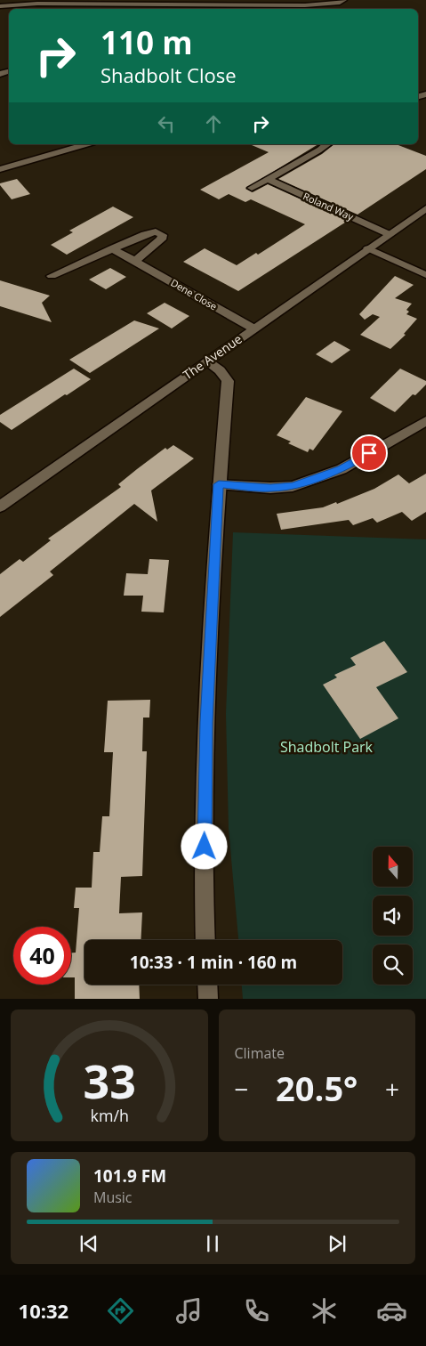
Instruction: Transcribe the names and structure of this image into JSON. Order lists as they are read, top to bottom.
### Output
{
  "streets": {
    "street": ["Roland Way", "Dene Close", "The Avenue"]
  },
  "crossings": [
    ["Roland Way", "The Avenue"],
    ["Dene Close", "The Avenue"]
  ],
  "parks": ["Shadbolt Park"],
  "north": "top",
  "page": {
    "turn": ["110 m", "Shadbolt Close"],
    "limit": "40",
    "trip": "10:33 · 1 min · 160 m",
    "tile": "Climate",
    "heat": ["−", "20.5°", "+"],
    "song": ["101.9 FM", "Music"],
    "tabs": "10:32",
    "gauge": ["33", "km/h"]
  }
}
